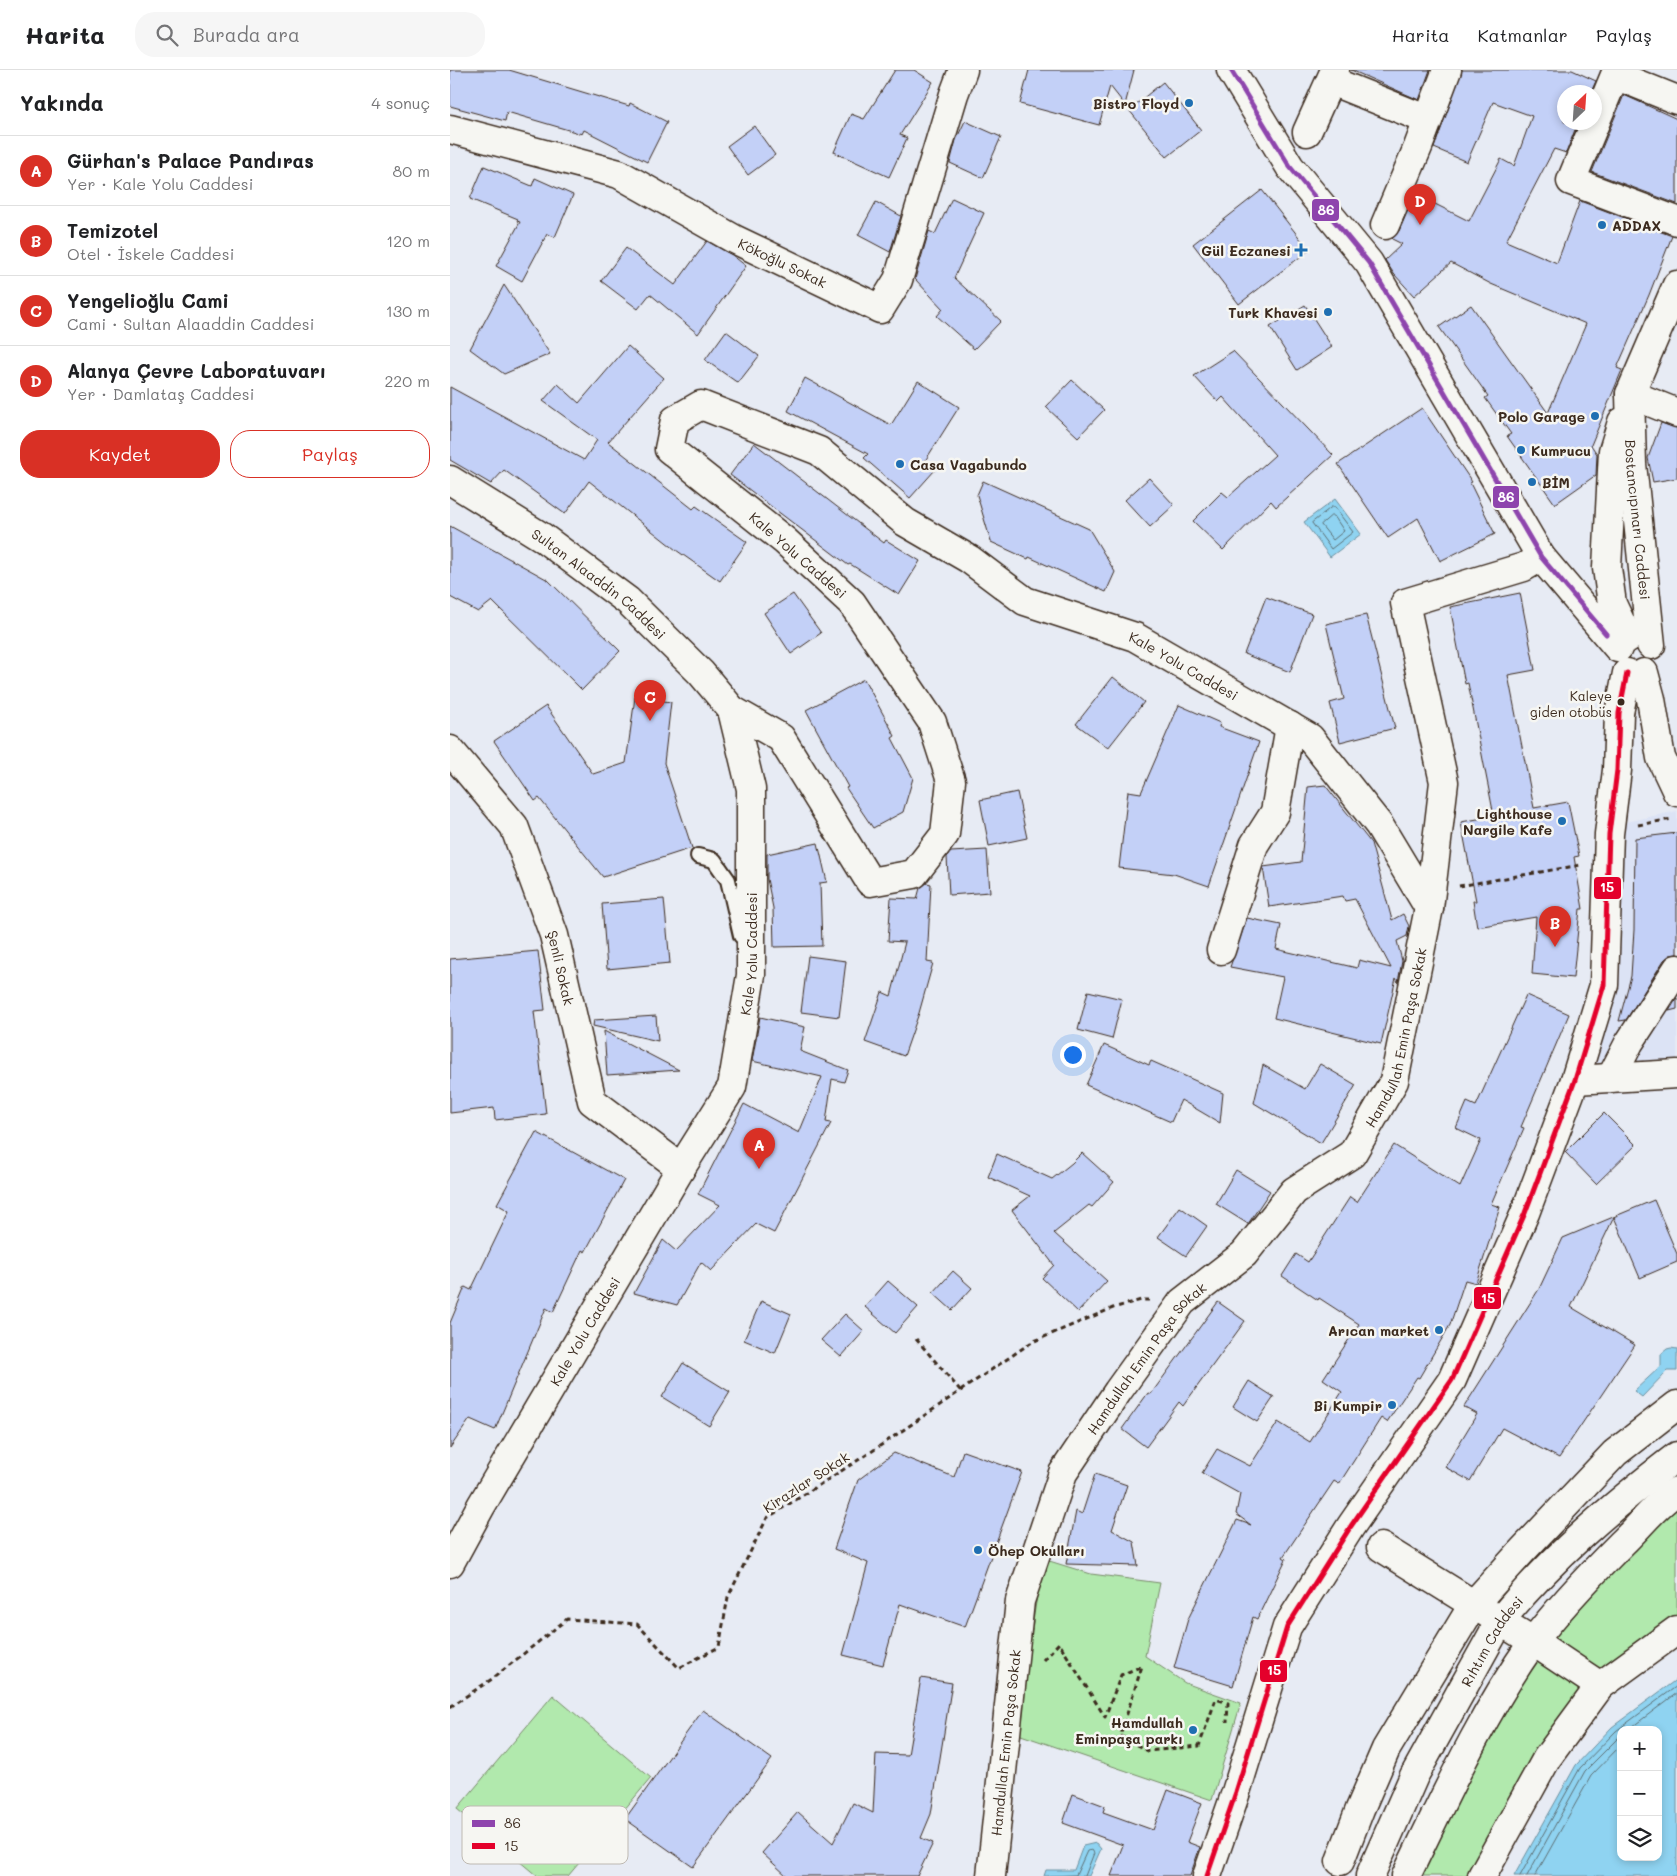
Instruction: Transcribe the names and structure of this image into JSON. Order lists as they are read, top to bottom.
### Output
{
  "streets": {
    "street": [
      "Kökoğlu Sokak",
      "Bostancıpınarı Caddesi",
      "Kale Yolu Caddesi",
      "Sultan Alaaddin Caddesi",
      "Şenli Sokak",
      "Hamdullah Emin Paşa Sokak",
      "Rıhtım Caddesi"
    ],
    "path": ["Kirazlar Sokak"]
  },
  "crossings": [
    ["Kale Yolu Caddesi", "Sultan Alaaddin Caddesi"],
    ["Kale Yolu Caddesi", "Şenli Sokak"],
    ["Kale Yolu Caddesi", "Hamdullah Emin Paşa Sokak"],
    ["Hamdullah Emin Paşa Sokak", "Kirazlar Sokak"]
  ],
  "places": {
    "other": [
      "Bistro Floyd",
      "ADDAX",
      "Turk Khavesi",
      "Polo Garage",
      "Kumrucu",
      "Casa Vagabundo",
      "BİM",
      "Kaleye giden otobüs",
      "Lighthouse Nargile Kafe",
      "Arıcan market",
      "Bi Kumpir",
      "Öhep Okulları",
      "Hamdullah Eminpaşa parkı"
    ],
    "health": ["Gül Eczanesi"]
  },
  "lines": ["transit line 86", "transit line 15"],
  "legend": ["86", "15"],
  "north": "top right",
  "page": {
    "header": "Harita",
    "search": "Burada ara",
    "nav": ["Harita", "Katmanlar", "Paylaş"],
    "heading": ["Yakında", "4 sonuç"],
    "list": [
      {
        "mark": "A",
        "name": "Gürhan's Palace Pandıras",
        "note": "Yer · Kale Yolu Caddesi",
        "value": "80 m"
      },
      {
        "mark": "B",
        "name": "Temizotel",
        "note": "Otel · İskele Caddesi",
        "value": "120 m"
      },
      {
        "mark": "C",
        "name": "Yengelioğlu Cami",
        "note": "Cami · Sultan Alaaddin Caddesi",
        "value": "130 m"
      },
      {
        "mark": "D",
        "name": "Alanya Çevre Laboratuvarı",
        "note": "Yer · Damlataş Caddesi",
        "value": "220 m"
      }
    ],
    "pins": [
      "D",
      "C",
      "B",
      "A"
    ],
    "buttons": ["Kaydet", "Paylaş"],
    "map_buttons": ["+", "−"]
  }
}
